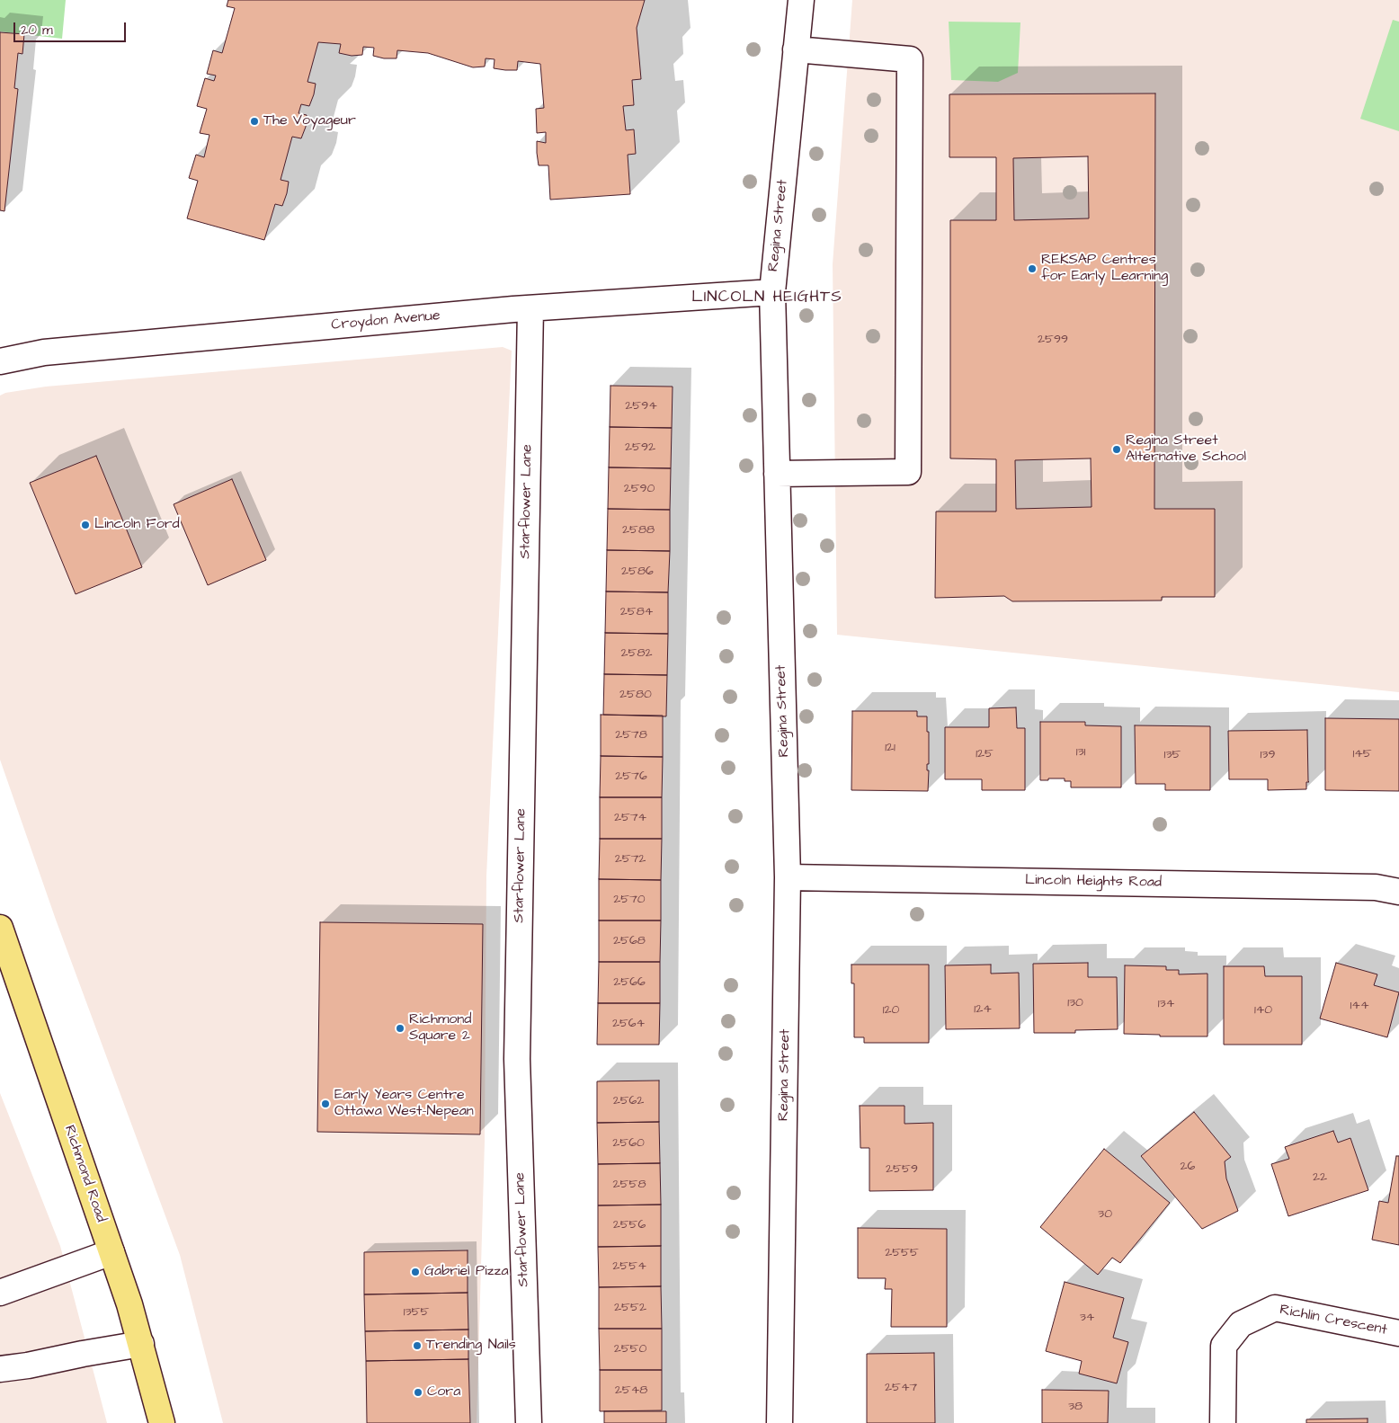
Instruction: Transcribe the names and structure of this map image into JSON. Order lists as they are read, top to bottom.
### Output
{
  "streets": {
    "main road": ["Richmond Road"],
    "street": [
      "Regina Street",
      "Croydon Avenue",
      "Starflower Lane",
      "Lincoln Heights Road",
      "Richlin Crescent"
    ]
  },
  "crossings": [
    ["Regina Street", "Croydon Avenue"],
    ["Regina Street", "Lincoln Heights Road"],
    ["Croydon Avenue", "Starflower Lane"]
  ],
  "districts": ["LINCOLN HEIGHTS"],
  "places": [
    "The Voyageur",
    "REKSAP Centres for Early Learning",
    "Regina Street Alternative School",
    "Lincoln Ford",
    "Richmond Square 2",
    "Early Years Centre Ottawa West-Nepean",
    "Gabriel Pizza",
    "Trending Nails",
    "Cora"
  ],
  "house_numbers": [
    "2599",
    "2594",
    "2592",
    "2590",
    "2588",
    "2586",
    "2584",
    "2582",
    "2580",
    "2578",
    "121",
    "131",
    "125",
    "145",
    "135",
    "139",
    "2576",
    "2574",
    "2572",
    "2570",
    "2568",
    "2566",
    "130",
    "134",
    "144",
    "124",
    "120",
    "140",
    "2564",
    "2562",
    "2560",
    "26",
    "2559",
    "22",
    "2558",
    "30",
    "2556",
    "2555",
    "2554",
    "2552",
    "1355",
    "34",
    "2550",
    "2547",
    "2548",
    "38"
  ],
  "scale_bar": "20 m"
}
